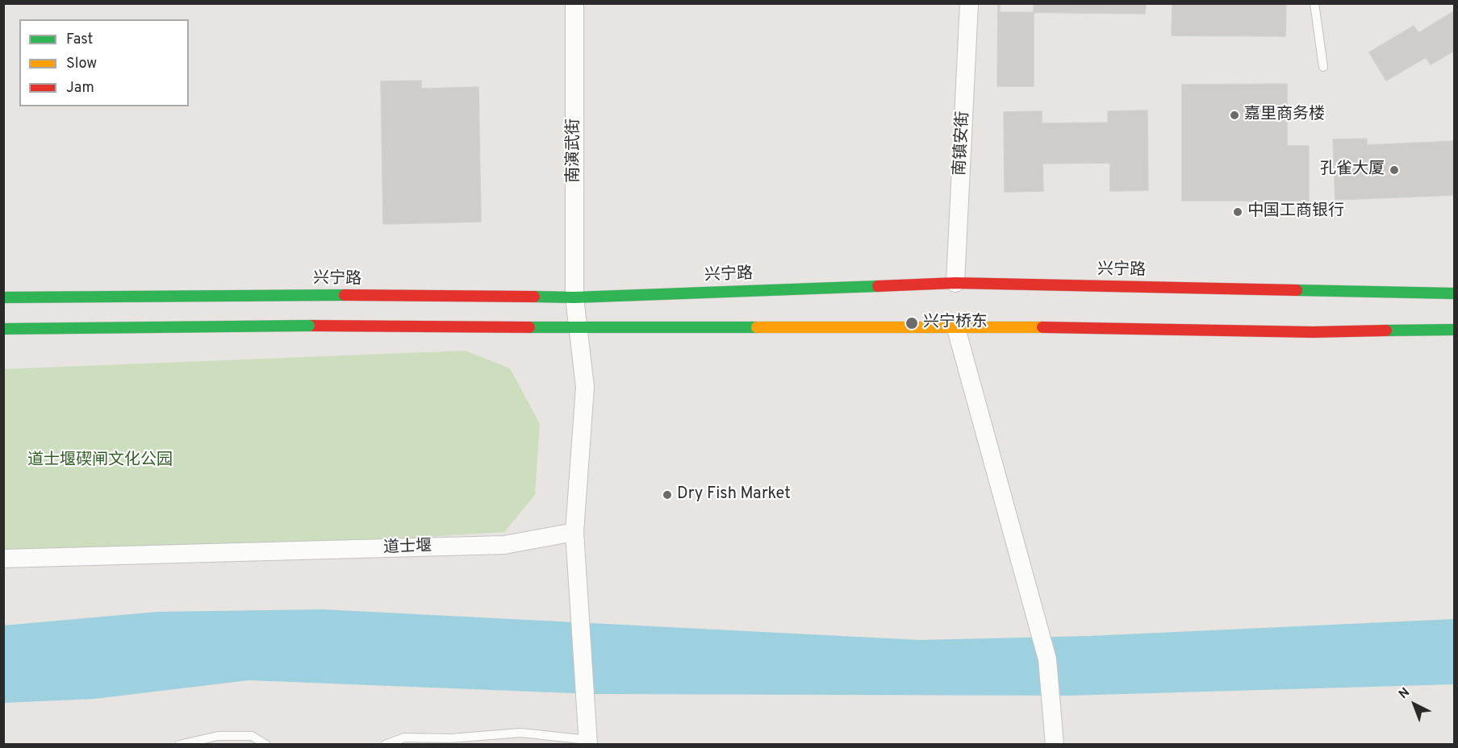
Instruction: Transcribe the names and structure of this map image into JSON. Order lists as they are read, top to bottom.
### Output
{
  "streets": {
    "main road": ["兴宁路"],
    "street": ["南镇安街", "南演武街", "道士堰"]
  },
  "crossings": [
    ["南镇安街", "兴宁路"],
    ["南演武街", "兴宁路"]
  ],
  "parks": ["道士堰碶闸文化公园"],
  "places": [
    "嘉里商务楼",
    "孔雀大厦",
    "中国工商银行",
    "兴宁桥东",
    "Dry Fish Market"
  ],
  "legend": ["Fast", "Slow", "Jam"],
  "north": "top left"
}
